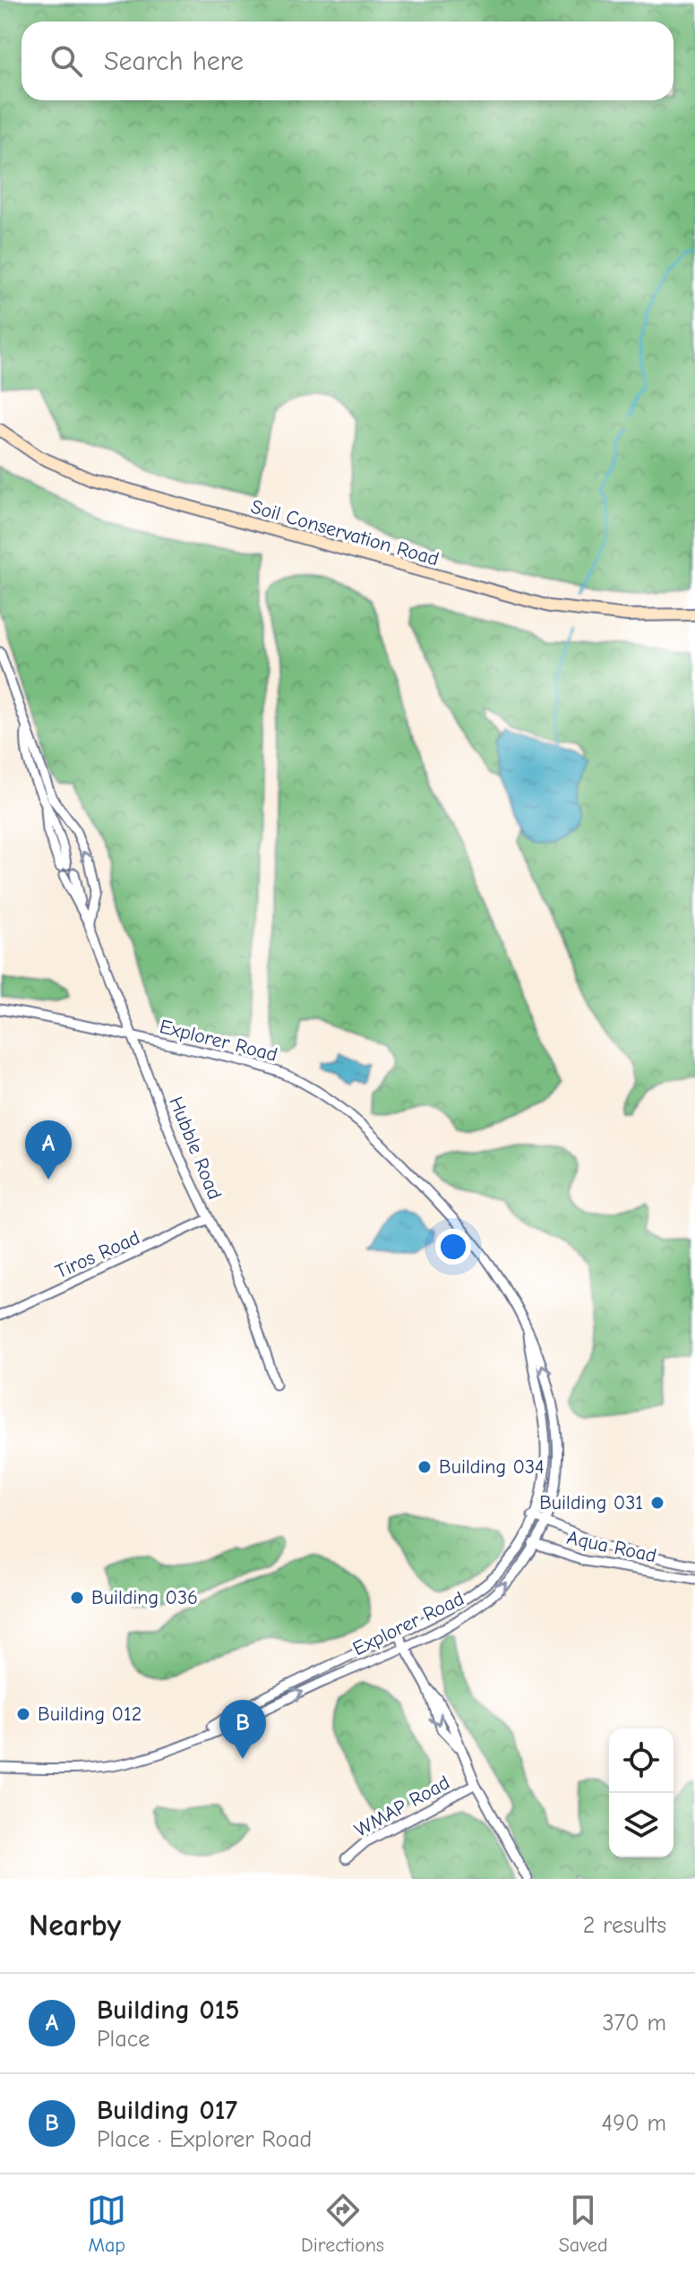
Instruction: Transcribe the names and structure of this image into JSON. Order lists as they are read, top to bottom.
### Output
{
  "streets": {
    "main road": ["Soil Conservation Road"],
    "street": [
      "Explorer Road",
      "Hubble Road",
      "Tiros Road",
      "Aqua Road",
      "WMAP Road"
    ]
  },
  "crossings": [
    ["Explorer Road", "Hubble Road"],
    ["Explorer Road", "Aqua Road"],
    ["Hubble Road", "Tiros Road"]
  ],
  "places": [
    "Building 034",
    "Building 031",
    "Building 036",
    "Building 012"
  ],
  "page": {
    "search": "Search here",
    "pins": ["A", "B"],
    "heading": ["Nearby", "2 results"],
    "list": [
      {
        "mark": "A",
        "name": "Building 015",
        "note": "Place",
        "value": "370 m"
      },
      {
        "mark": "B",
        "name": "Building 017",
        "note": "Place · Explorer Road",
        "value": "490 m"
      }
    ],
    "nav": ["Map", "Directions", "Saved"]
  }
}
